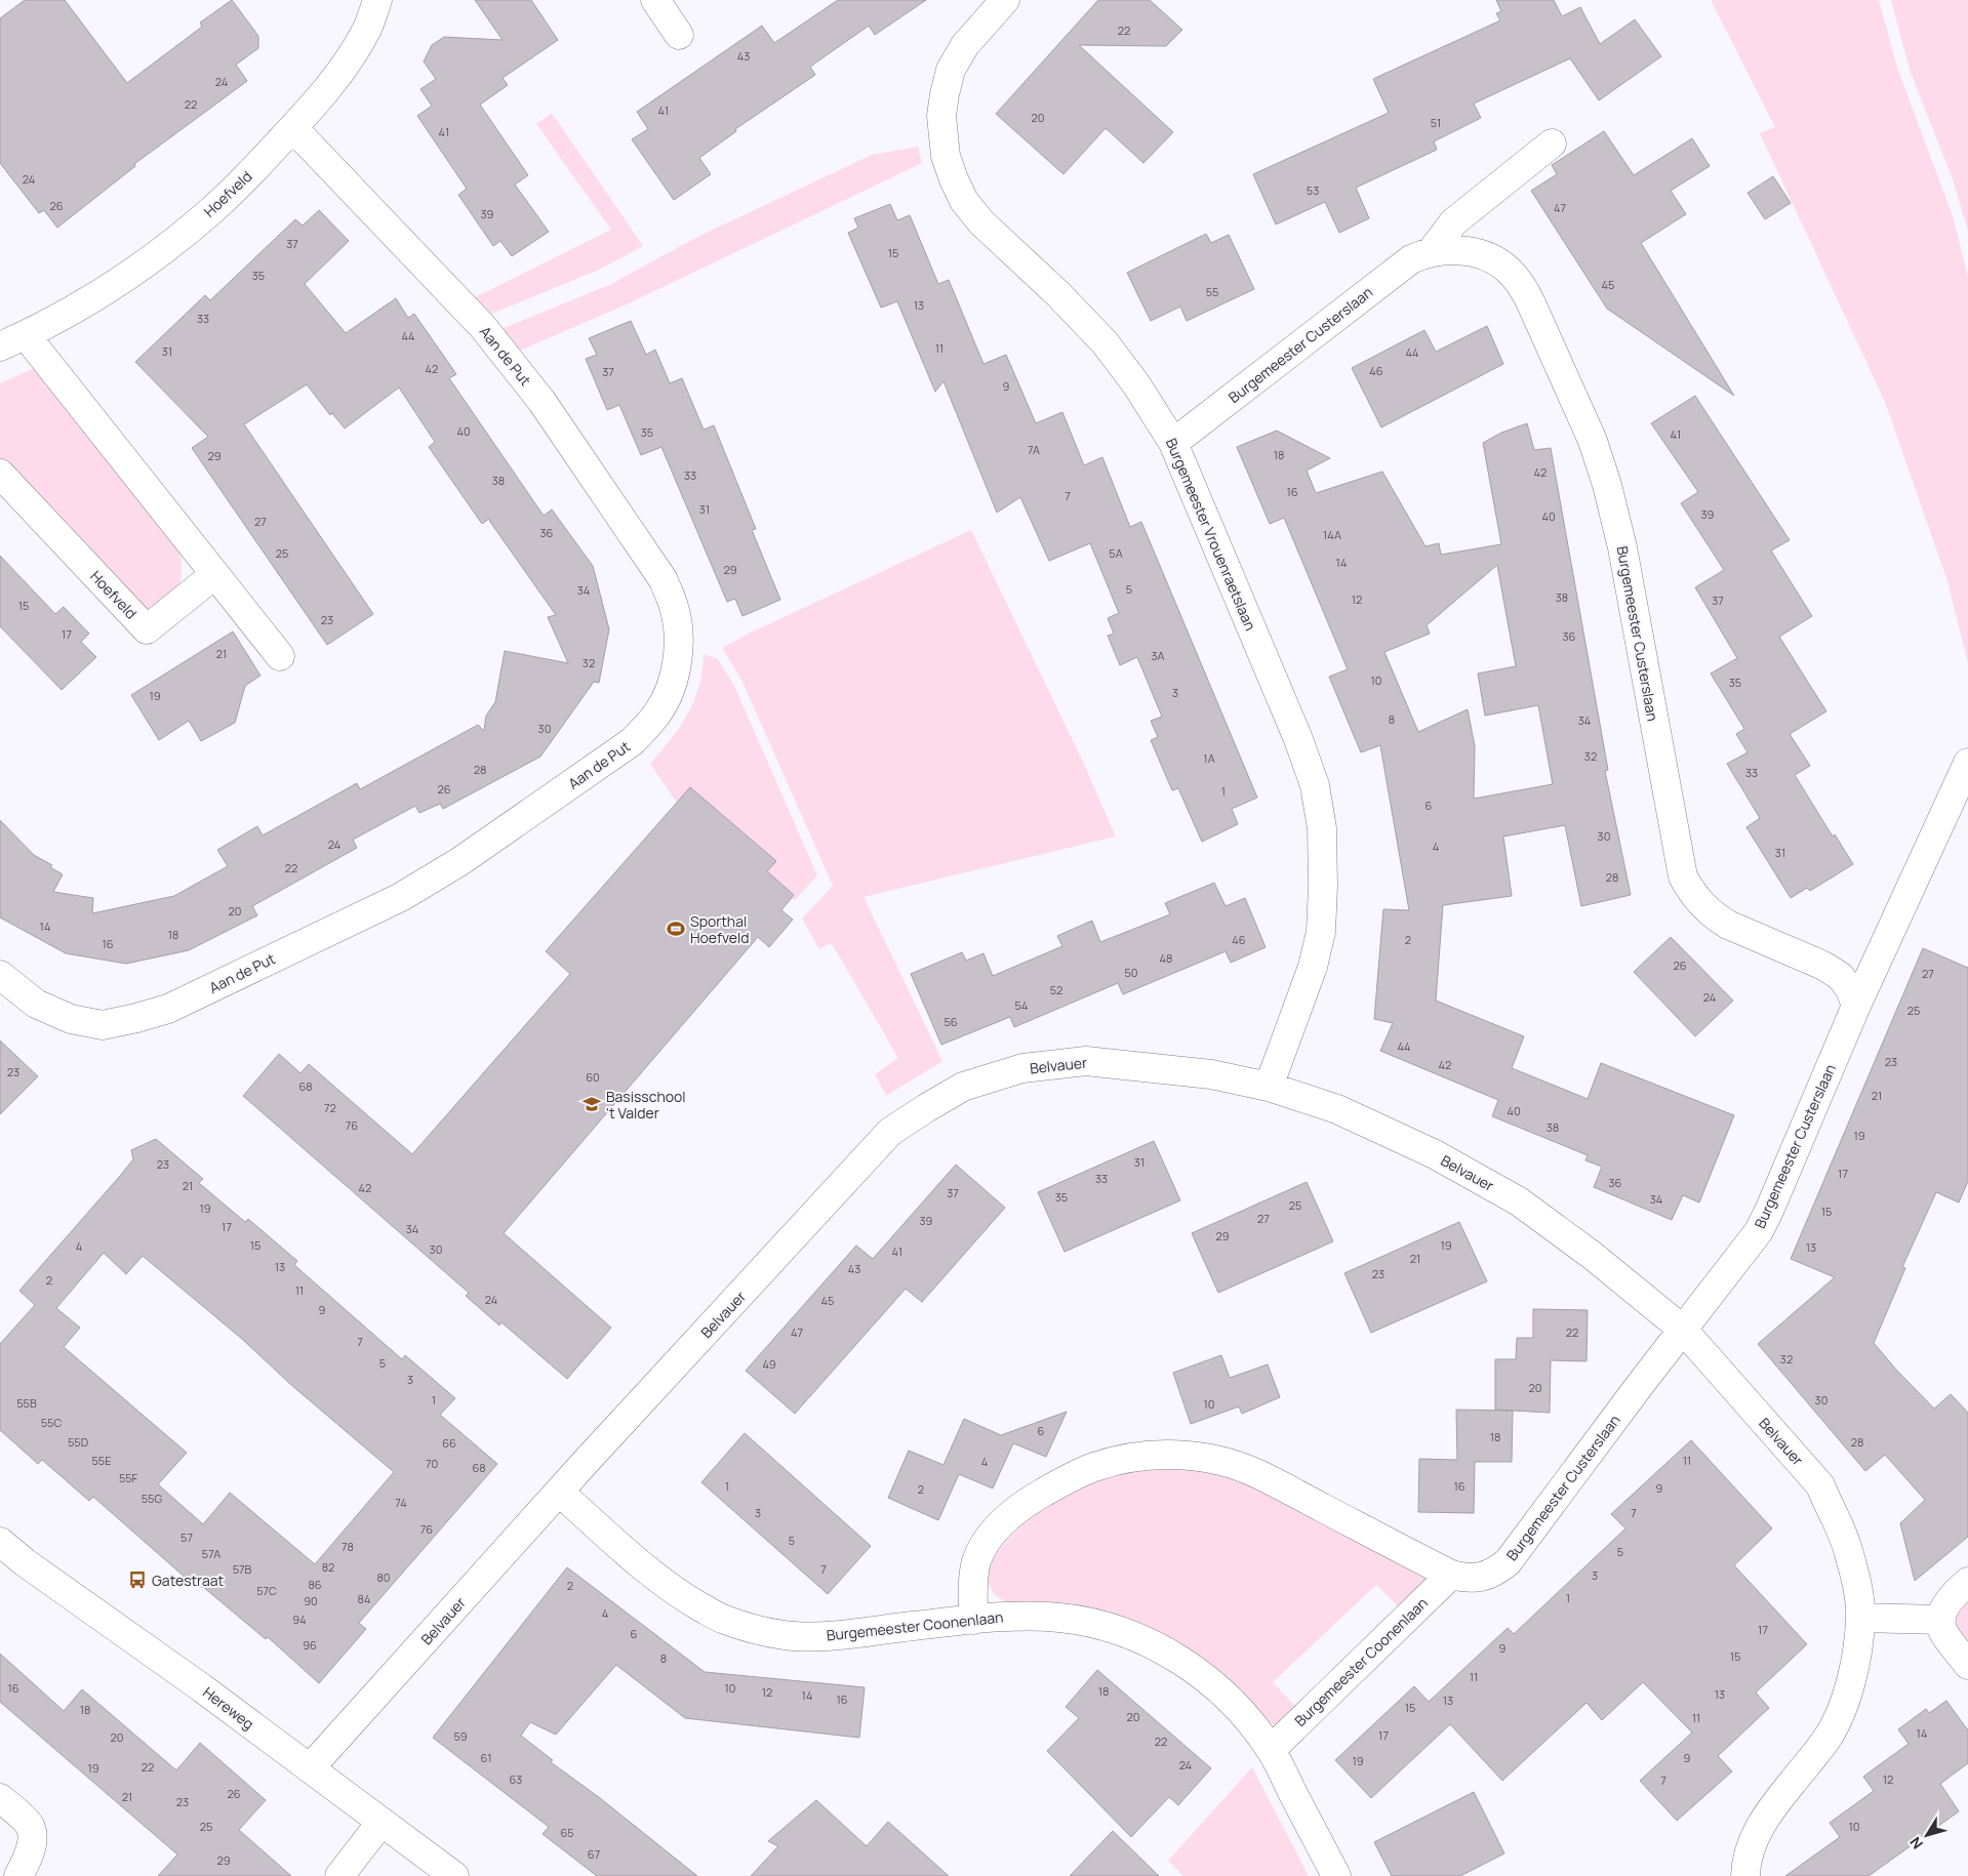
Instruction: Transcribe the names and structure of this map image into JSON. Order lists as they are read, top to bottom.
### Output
{
  "streets": {
    "street": [
      "Hoefveld",
      "Burgemeester Custerslaan",
      "Aan de Put",
      "Burgemeester Vrouenraetslaan",
      "Belvauer",
      "Burgemeester Coonenlaan",
      "Hereweg"
    ]
  },
  "crossings": [
    ["Hoefveld", "Aan de Put"],
    ["Burgemeester Custerslaan", "Burgemeester Vrouenraetslaan"],
    ["Burgemeester Custerslaan", "Belvauer"],
    ["Burgemeester Custerslaan", "Burgemeester Coonenlaan"],
    ["Burgemeester Vrouenraetslaan", "Belvauer"],
    ["Belvauer", "Burgemeester Coonenlaan"],
    ["Belvauer", "Hereweg"]
  ],
  "places": {
    "sports": ["Sporthal Hoefveld"],
    "school or university": ["Basisschool 't Valder"],
    "bus stop": ["Gatestraat"]
  },
  "house_numbers": [
    "22",
    "43",
    "24",
    "22",
    "41",
    "20",
    "51",
    "41",
    "24",
    "53",
    "26",
    "47",
    "39",
    "37",
    "15",
    "35",
    "45",
    "55",
    "13",
    "33",
    "44",
    "11",
    "31",
    "44",
    "42",
    "46",
    "37",
    "9",
    "40",
    "35",
    "41",
    "7A",
    "18",
    "29",
    "42",
    "33",
    "38",
    "16",
    "7",
    "31",
    "39",
    "40",
    "27",
    "36",
    "14A",
    "25",
    "5A",
    "14",
    "29",
    "5",
    "34",
    "38",
    "12",
    "37",
    "15",
    "23",
    "17",
    "36",
    "21",
    "3A",
    "32",
    "10",
    "35",
    "3",
    "19",
    "8",
    "34",
    "30",
    "32",
    "1A",
    "28",
    "33",
    "26",
    "1",
    "6",
    "30",
    "24",
    "4",
    "31",
    "22",
    "28",
    "20",
    "14",
    "18",
    "46",
    "2",
    "16",
    "48",
    "26",
    "50",
    "27",
    "52",
    "24",
    "54",
    "25",
    "56",
    "44",
    "23",
    "42",
    "23",
    "60",
    "68",
    "21",
    "72",
    "40",
    "76",
    "38",
    "19",
    "31",
    "23",
    "17",
    "33",
    "36",
    "21",
    "42",
    "37",
    "35",
    "34",
    "25",
    "19",
    "15",
    "27",
    "39",
    "17",
    "34",
    "29",
    "15",
    "19",
    "4",
    "13",
    "30",
    "41",
    "21",
    "13",
    "43",
    "23",
    "2",
    "11",
    "24",
    "45",
    "9",
    "47",
    "22",
    "7",
    "32",
    "5",
    "49",
    "3",
    "20",
    "1",
    "30",
    "55B",
    "10",
    "55C",
    "6",
    "18",
    "55D",
    "28",
    "66",
    "55E",
    "11",
    "4",
    "70",
    "68",
    "55F",
    "1",
    "16",
    "9",
    "2",
    "55G",
    "74",
    "3",
    "7",
    "76",
    "57",
    "5",
    "78",
    "5",
    "57A",
    "82",
    "57B",
    "7",
    "3",
    "80",
    "86",
    "2",
    "57C",
    "1",
    "84",
    "90",
    "4",
    "94",
    "17",
    "6",
    "96",
    "9",
    "15",
    "8",
    "11",
    "16",
    "10",
    "18",
    "12",
    "13",
    "14",
    "16",
    "13",
    "15",
    "18",
    "20",
    "11",
    "14",
    "17",
    "59",
    "20",
    "22",
    "61",
    "9",
    "19",
    "24",
    "22",
    "19",
    "63",
    "12",
    "7",
    "26",
    "21",
    "23",
    "25",
    "10",
    "65",
    "67",
    "29"
  ],
  "north": "bottom left"
}
